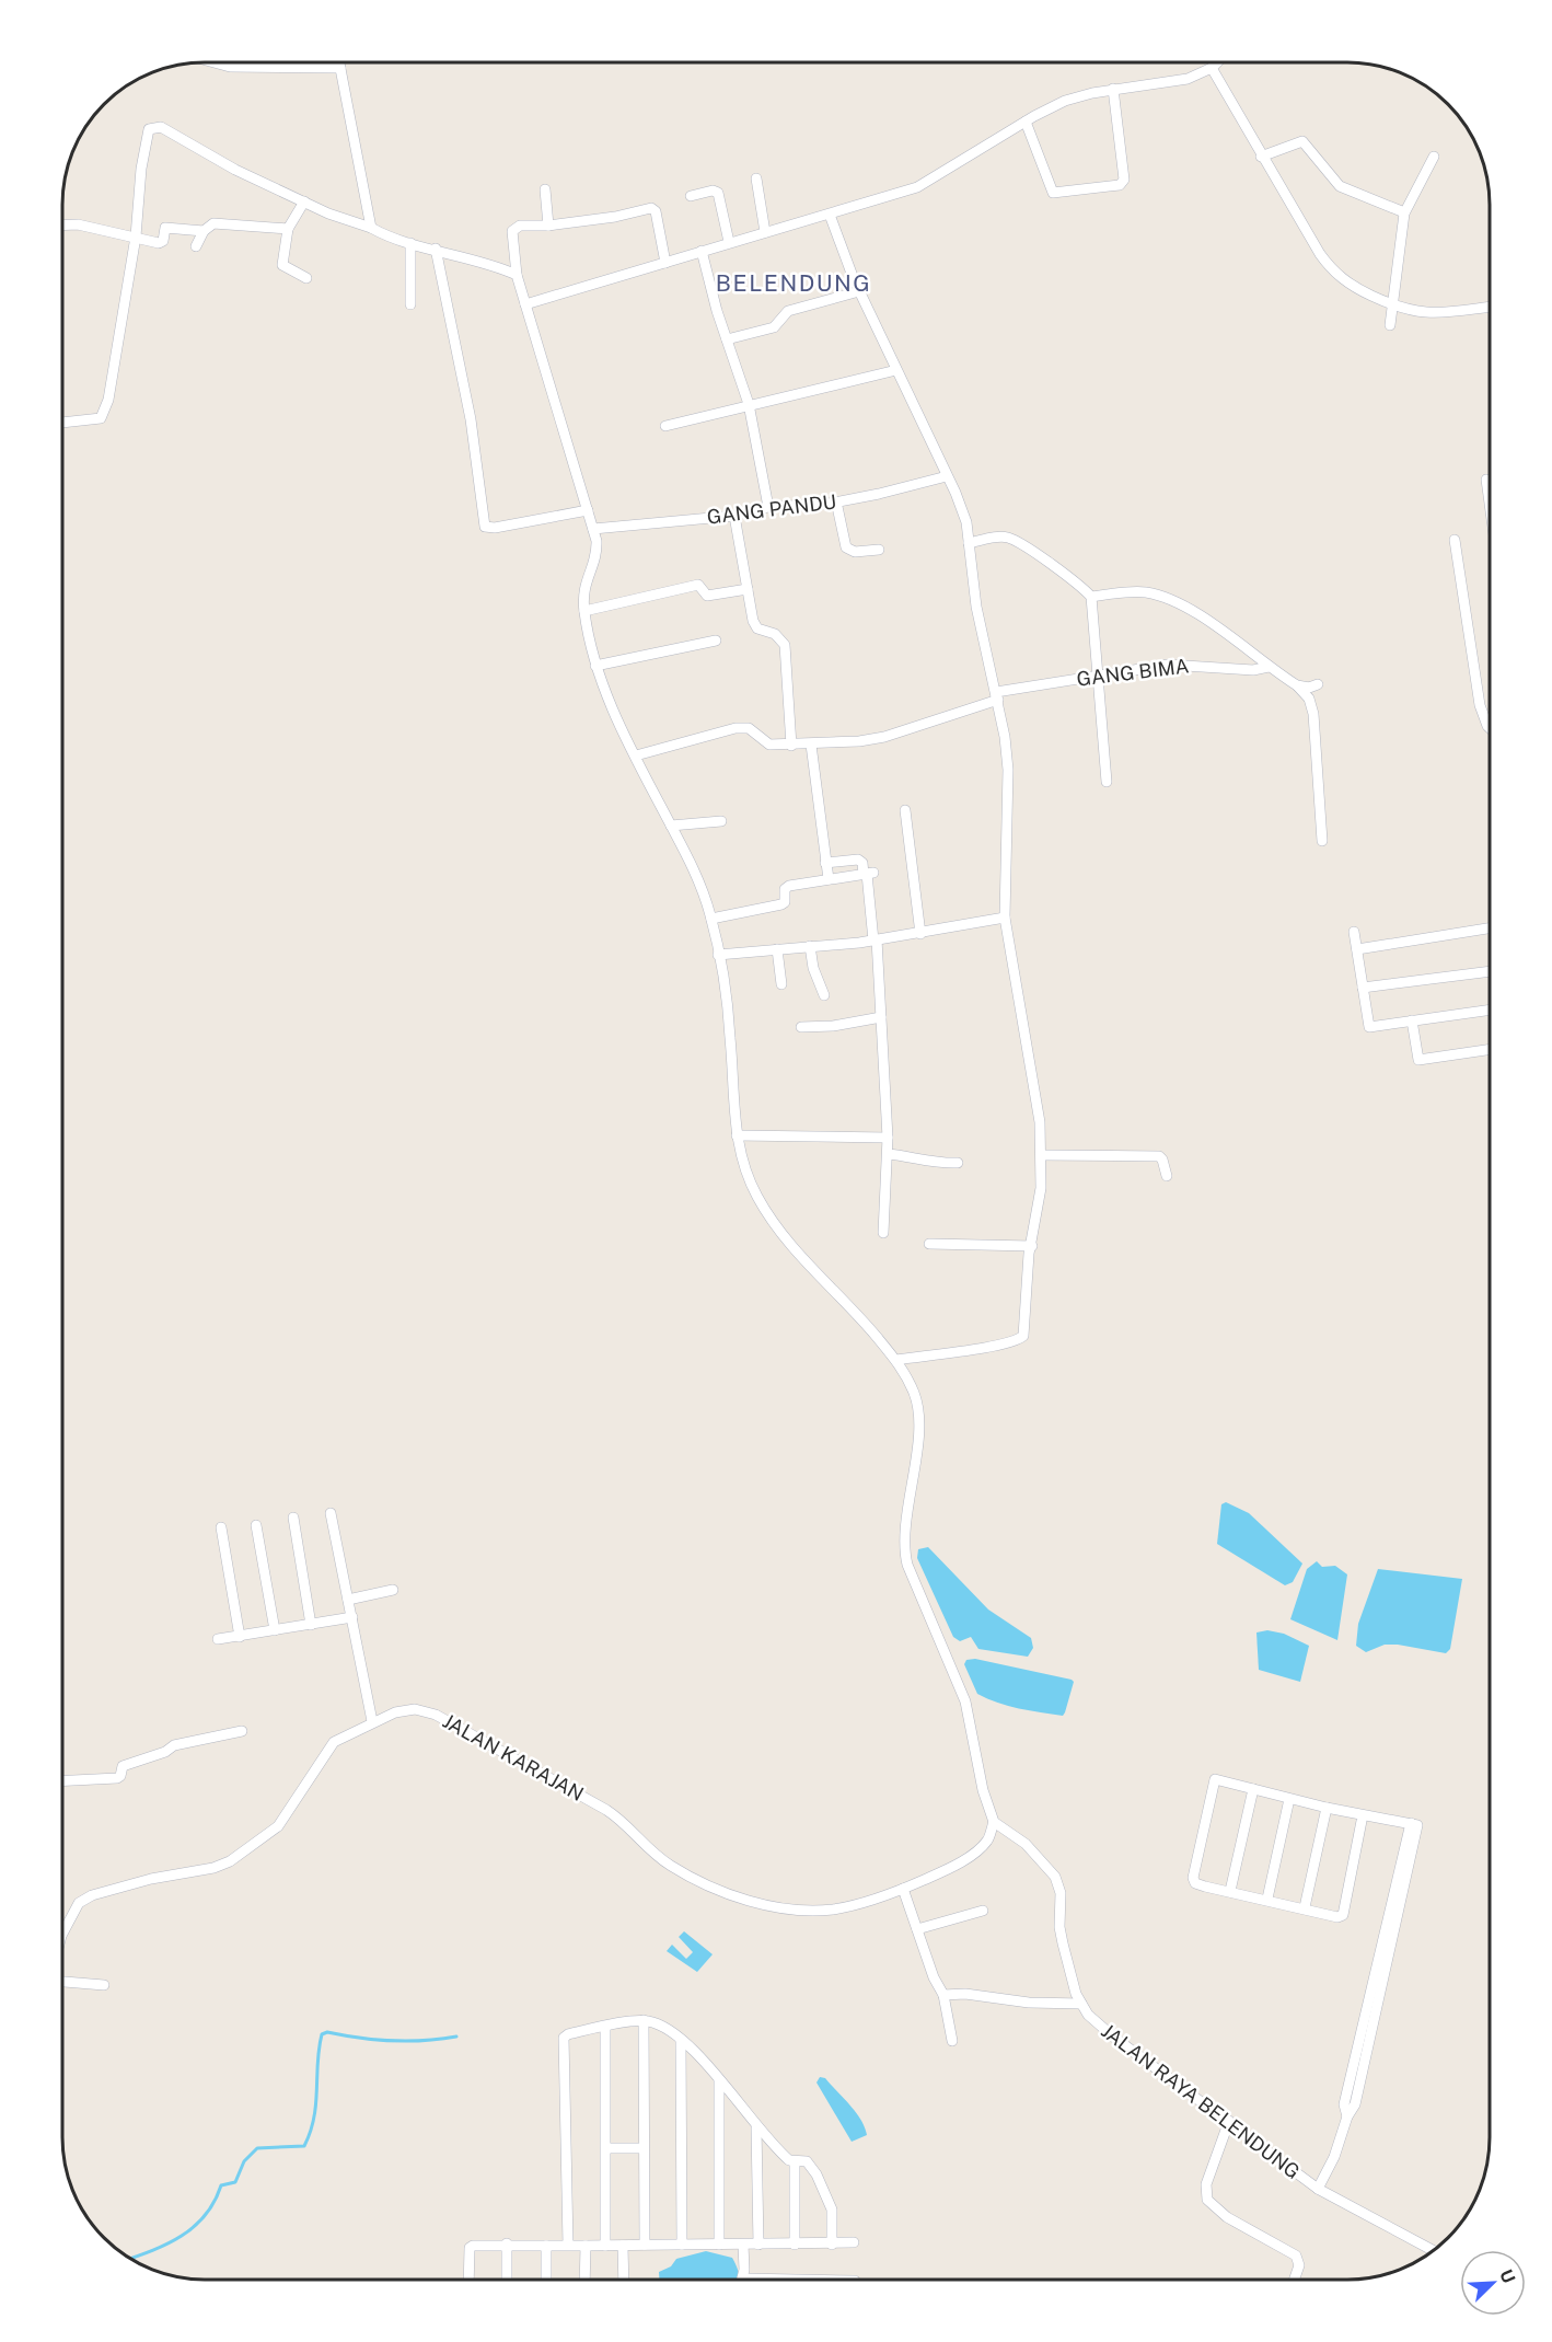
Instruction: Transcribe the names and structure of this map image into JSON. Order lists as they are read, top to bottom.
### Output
{
  "streets": {
    "street": [
      "GANG PANDU",
      "GANG BIMA",
      "JALAN KARAJAN",
      "JALAN RAYA BELENDUNG"
    ]
  },
  "crossings": [
    ["JALAN KARAJAN", "JALAN RAYA BELENDUNG"]
  ],
  "districts": ["BELENDUNG"],
  "north": "top right"
}
